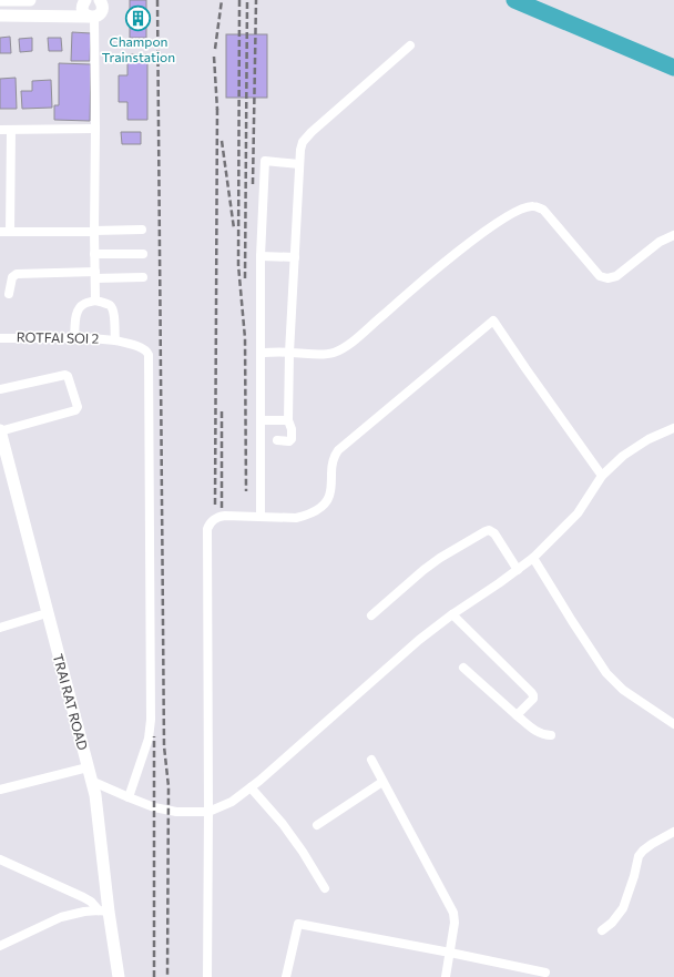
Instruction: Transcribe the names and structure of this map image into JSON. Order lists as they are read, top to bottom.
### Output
{
  "streets": {
    "main road": ["TRAI RAT ROAD"],
    "street": ["ROTFAI SOI 2"]
  },
  "places": {
    "building": ["Champon Trainstation"]
  }
}
